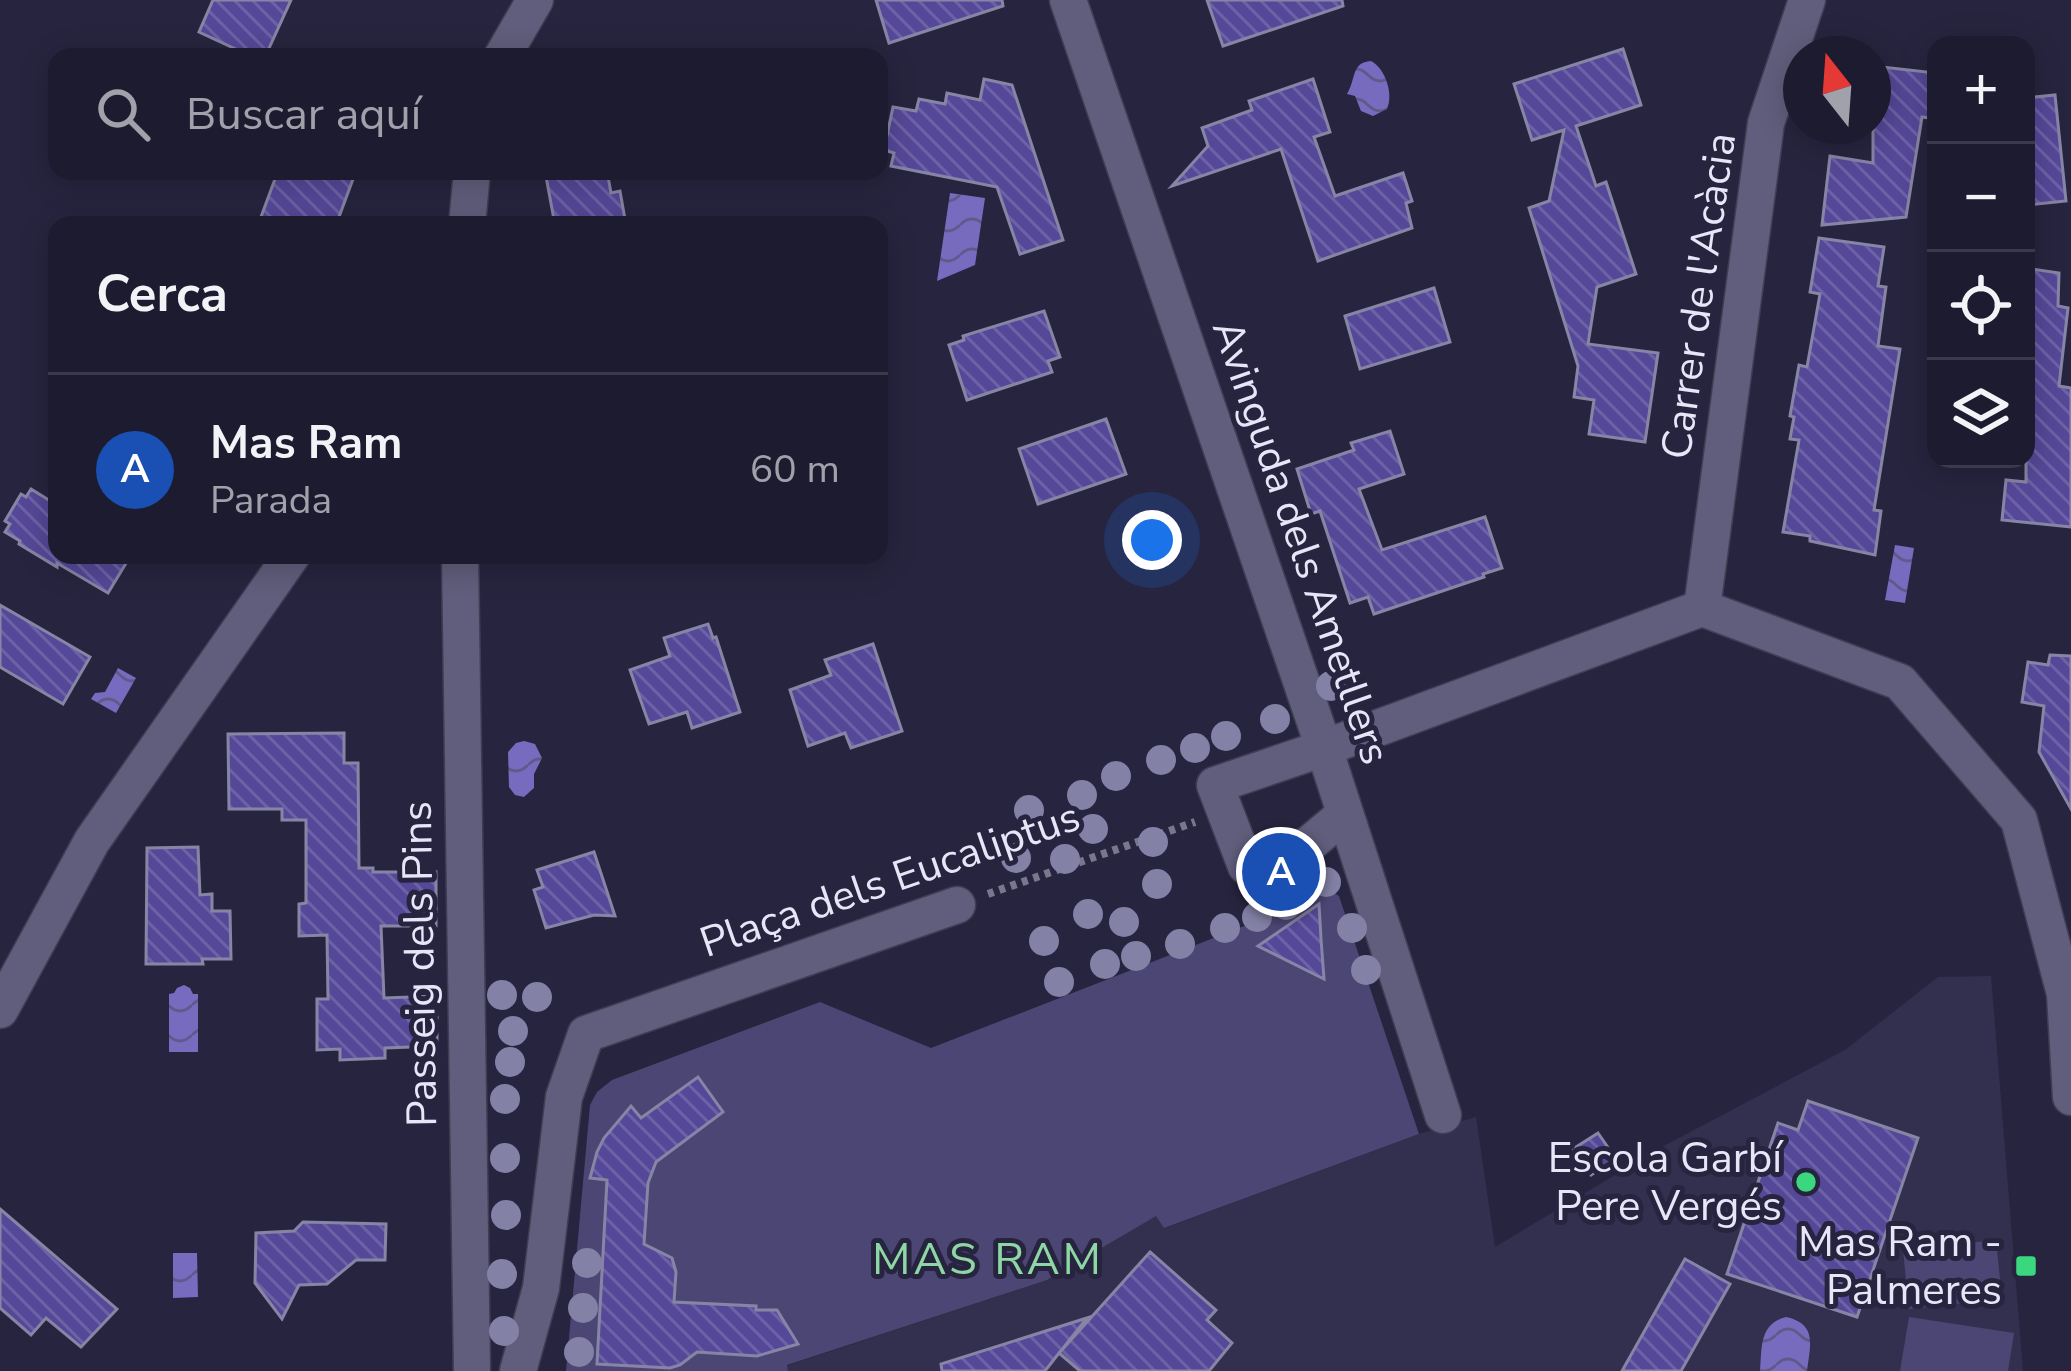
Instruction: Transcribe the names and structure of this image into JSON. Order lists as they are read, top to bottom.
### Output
{
  "streets": {
    "street": [
      "Carrer de l'Acàcia",
      "Avinguda dels Ametllers",
      "Plaça dels Eucaliptus",
      "Passeig dels Pins"
    ]
  },
  "districts": ["MAS RAM"],
  "places": {
    "other": ["Escola Garbí Pere Vergés"],
    "transit": ["Mas Ram - Palmeres"]
  },
  "north": "top",
  "page": {
    "map_buttons": ["+", "−"],
    "search": "Buscar aquí",
    "heading": "Cerca",
    "list": [
      {
        "mark": "A",
        "name": "Mas Ram",
        "note": "Parada",
        "value": "60 m"
      }
    ],
    "pins": "A"
  }
}
